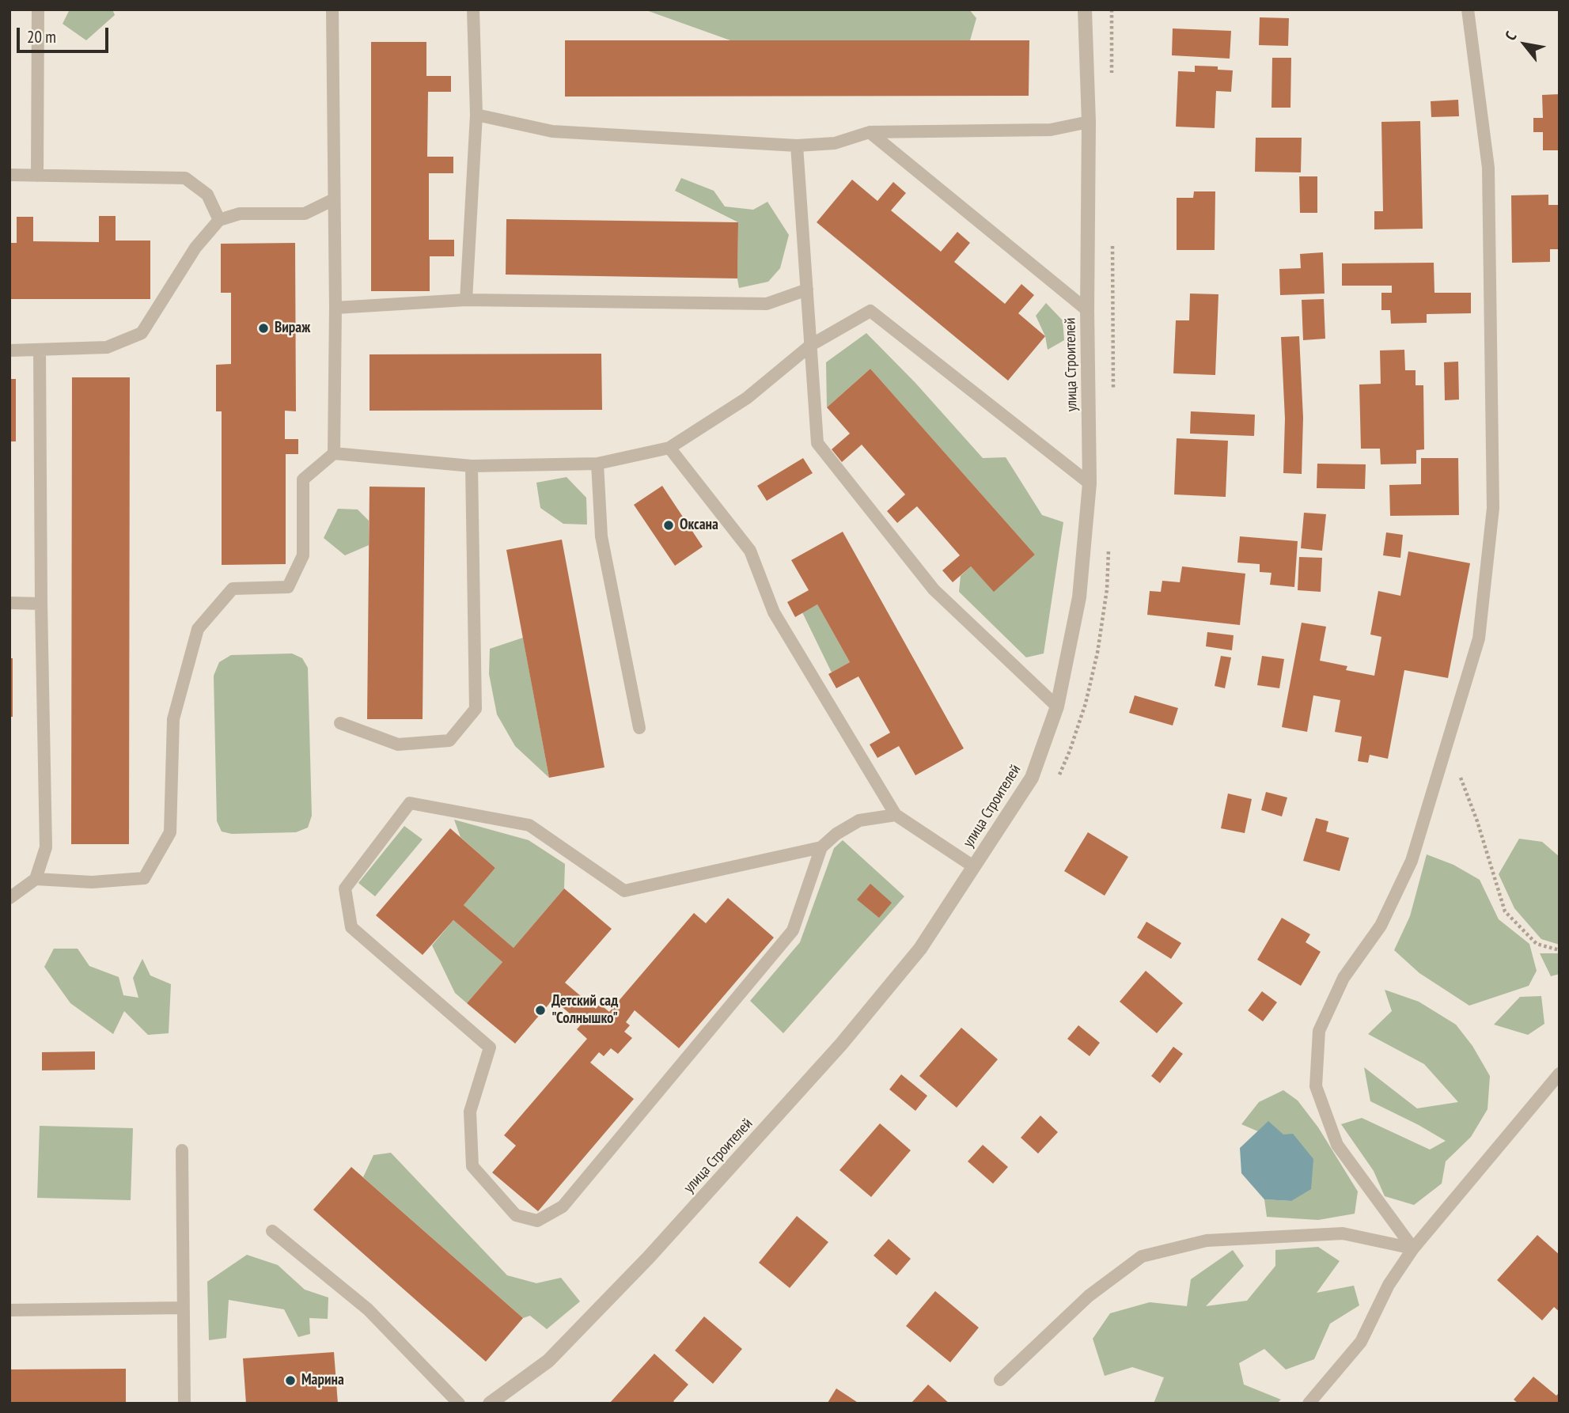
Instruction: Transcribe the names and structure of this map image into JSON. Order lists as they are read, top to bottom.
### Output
{
  "streets": {
    "street": ["улица Строителей"]
  },
  "places": [
    "Вираж",
    "Оксана",
    "Детский сад \"Солнышко\"",
    "Марина"
  ],
  "scale_bar": "20 m",
  "north": "top left"
}
